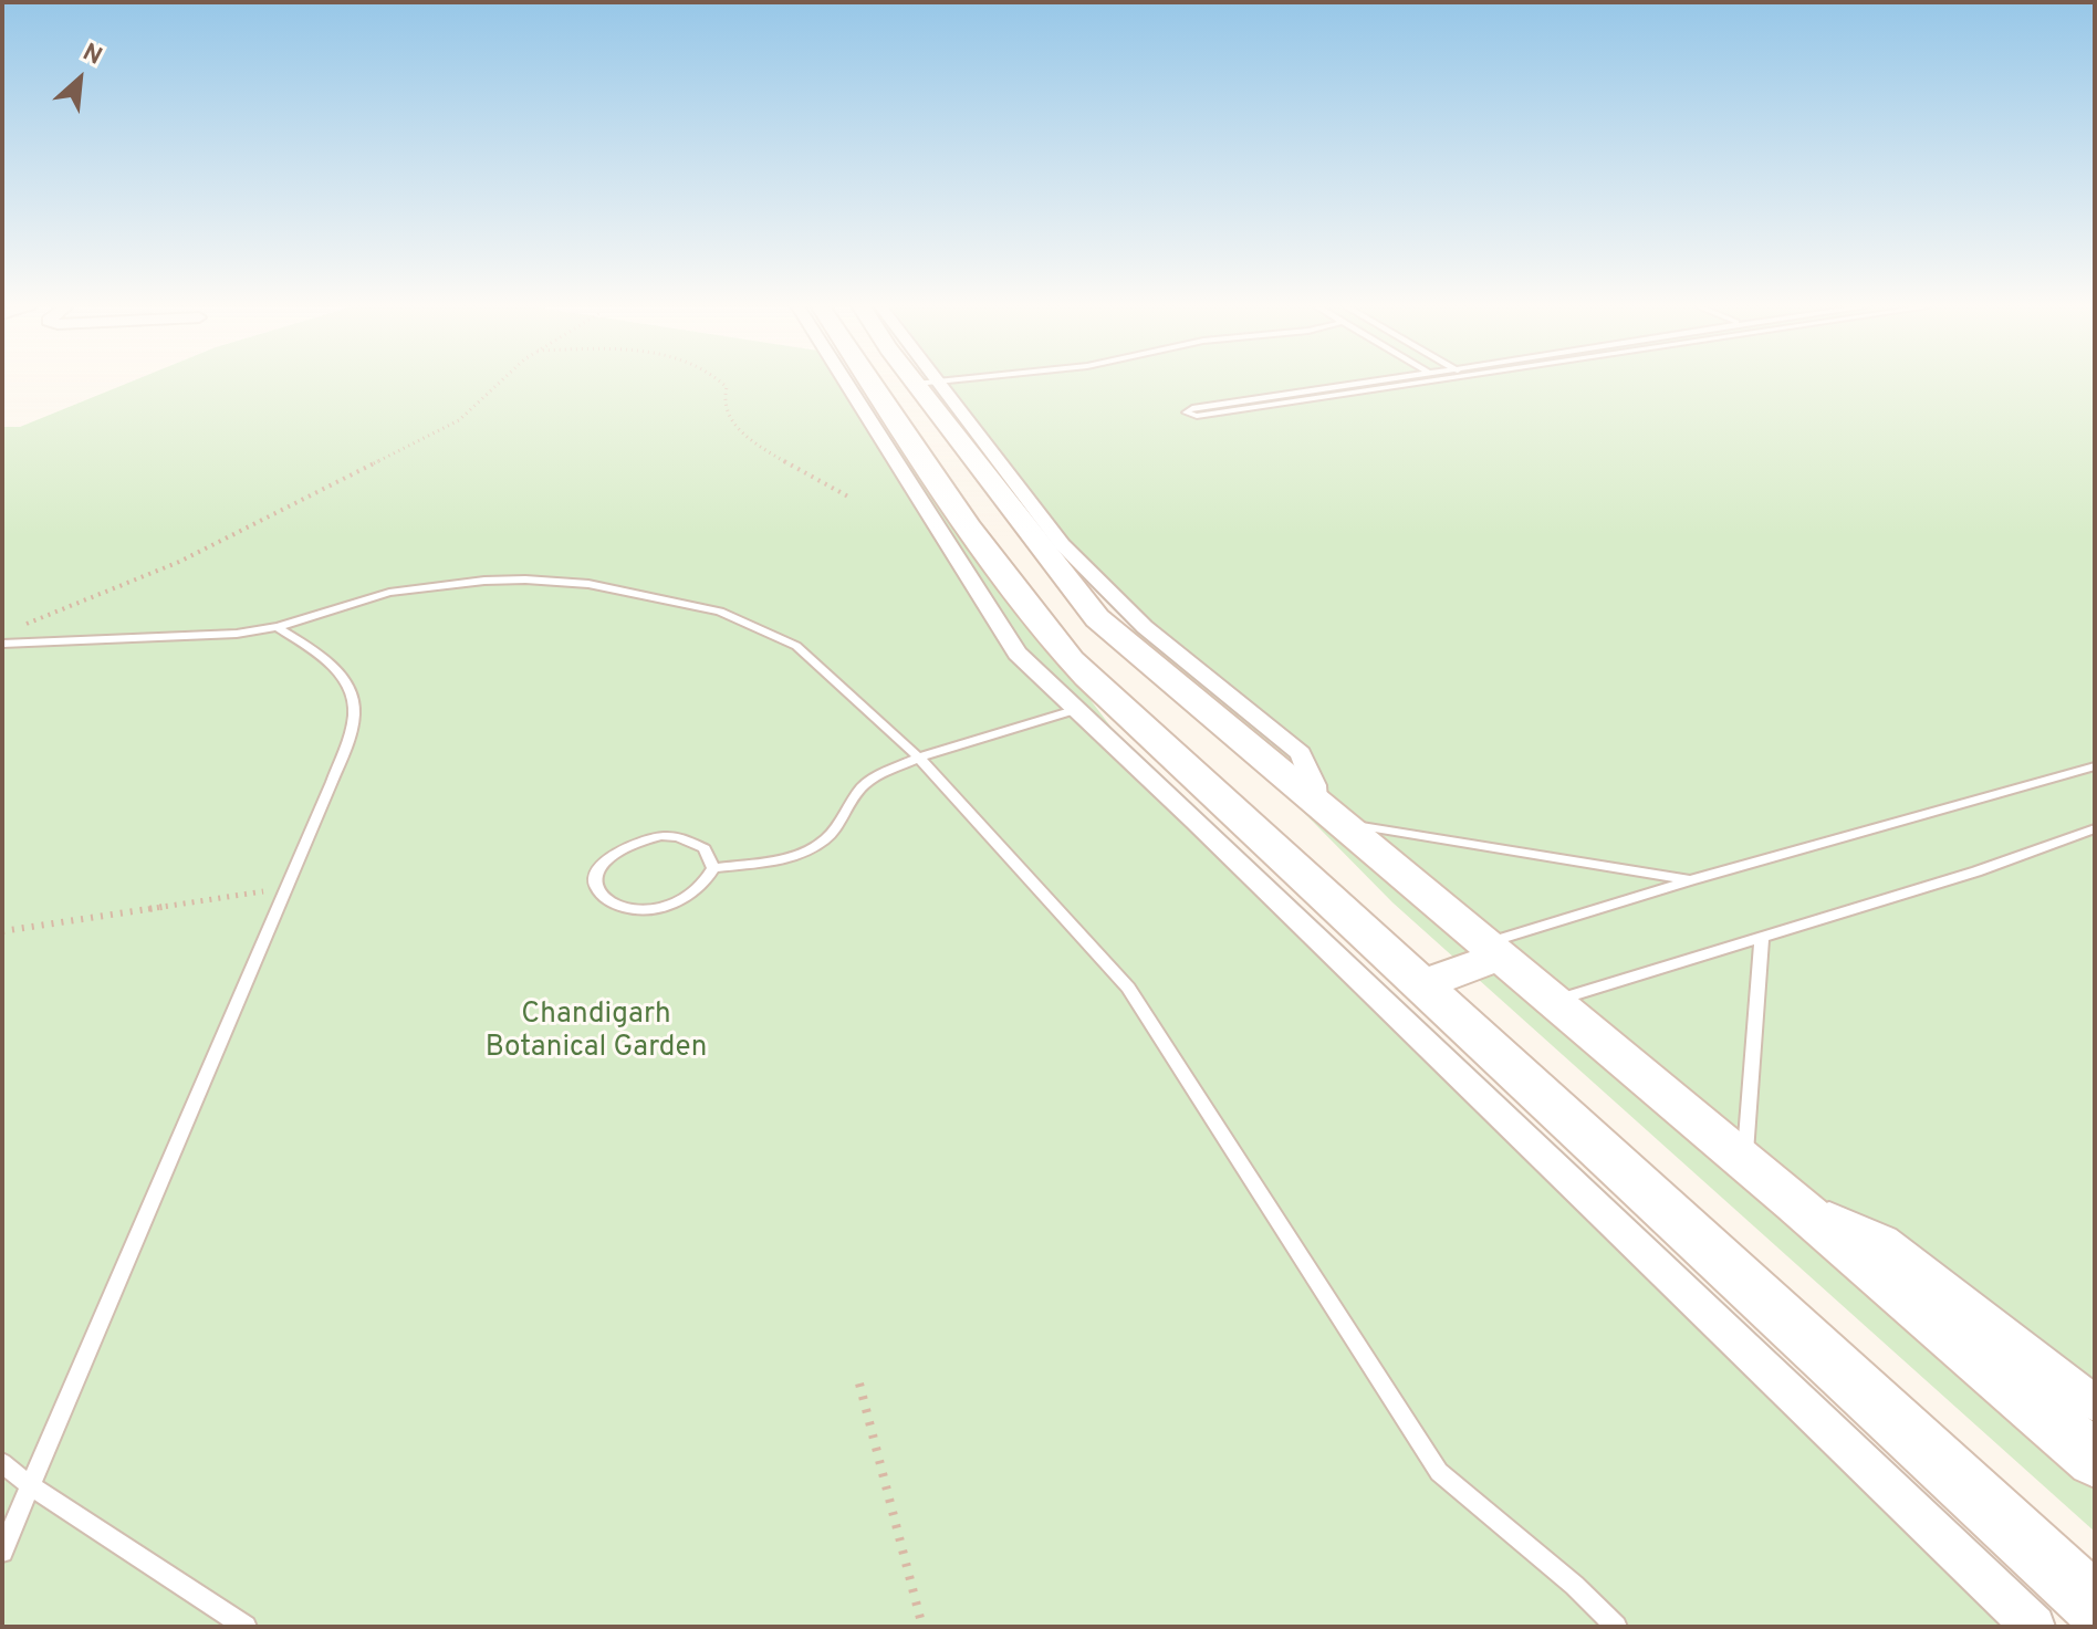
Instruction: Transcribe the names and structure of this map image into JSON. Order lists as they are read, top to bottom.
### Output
{
  "parks": ["Chandigarh Botanical Garden"],
  "north": "top right"
}
